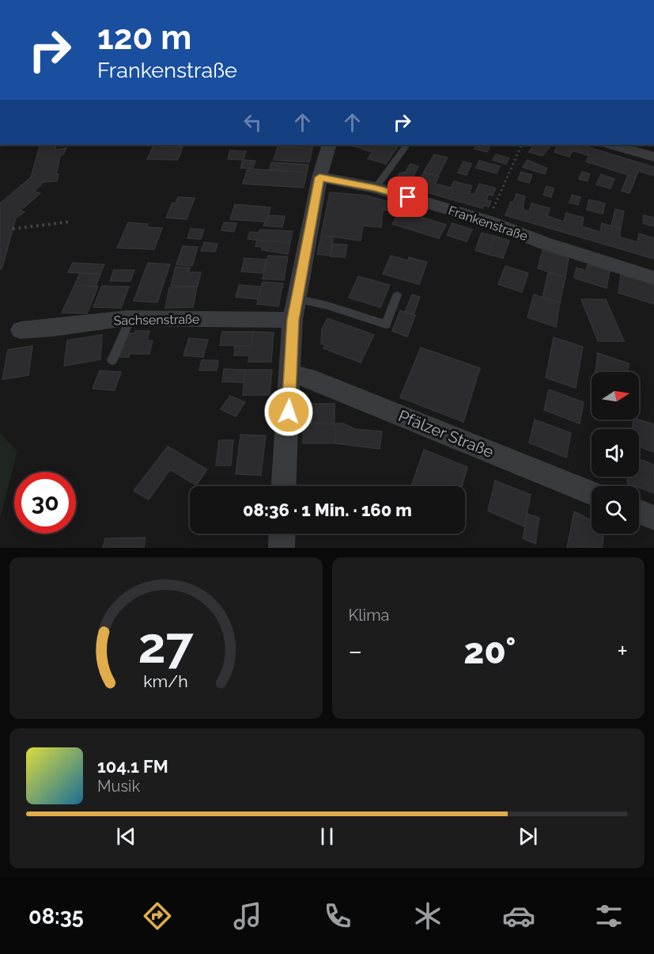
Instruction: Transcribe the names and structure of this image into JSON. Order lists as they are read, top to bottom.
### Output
{
  "streets": {
    "street": ["Frankenstraße", "Sachsenstraße", "Pfälzer Straße"]
  },
  "north": "right",
  "page": {
    "turn": ["120 m", "Frankenstraße"],
    "limit": "30",
    "trip": "08:36 · 1 Min. · 160 m",
    "tile": "Klima",
    "heat": ["−", "20°", "+"],
    "song": ["104.1 FM", "Musik"],
    "tabs": "08:35",
    "gauge": ["27", "km/h"]
  }
}
